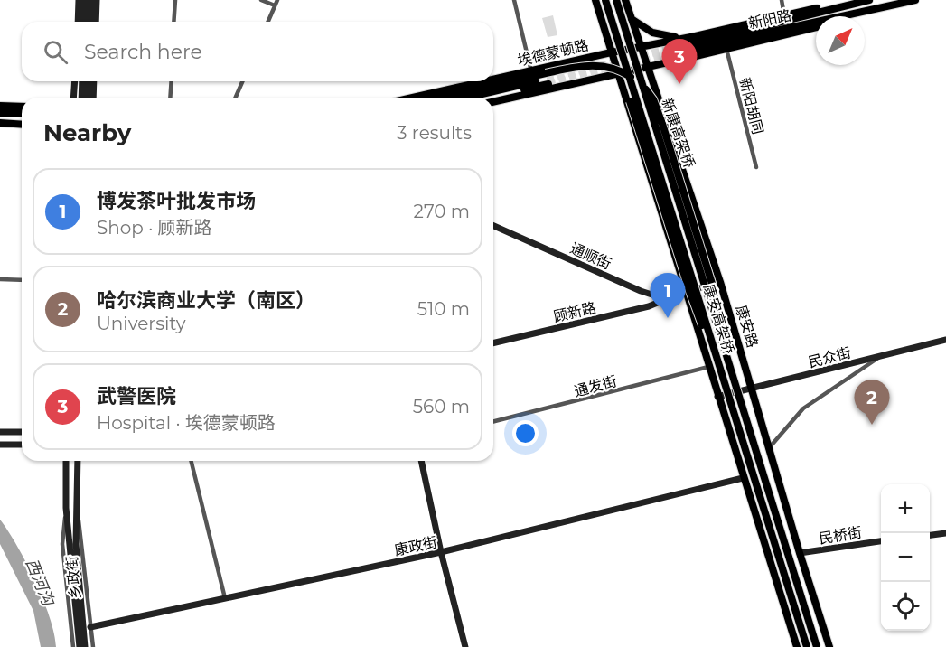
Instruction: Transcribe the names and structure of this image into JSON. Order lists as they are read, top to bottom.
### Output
{
  "streets": {
    "highway": [
      "埃德蒙顿路",
      "新康高架桥",
      "康安高架桥",
      "康安路"
    ],
    "main road": ["新阳路"],
    "street": [
      "新阳胡同",
      "通顺街",
      "顾新路",
      "民众街",
      "通发街",
      "民桥街",
      "康政街",
      "乡政街"
    ]
  },
  "crossings": [
    ["新阳路", "埃德蒙顿路"],
    ["埃德蒙顿路", "康安路"],
    ["新康高架桥", "康安高架桥"],
    ["通顺街", "顾新路"],
    ["康安路", "民众街"],
    ["康安路", "民桥街"],
    ["康政街", "乡政街"]
  ],
  "water": ["西河沟"],
  "north": "top right",
  "page": {
    "search": "Search here",
    "pins": ["3", "1", "2"],
    "heading": ["Nearby", "3 results"],
    "list": [
      {
        "mark": "1",
        "name": "博发茶叶批发市场",
        "note": "Shop · 顾新路",
        "value": "270 m"
      },
      {
        "mark": "2",
        "name": "哈尔滨商业大学（南区）",
        "note": "University",
        "value": "510 m"
      },
      {
        "mark": "3",
        "name": "武警医院",
        "note": "Hospital · 埃德蒙顿路",
        "value": "560 m"
      }
    ],
    "map_buttons": ["+", "−"]
  }
}
